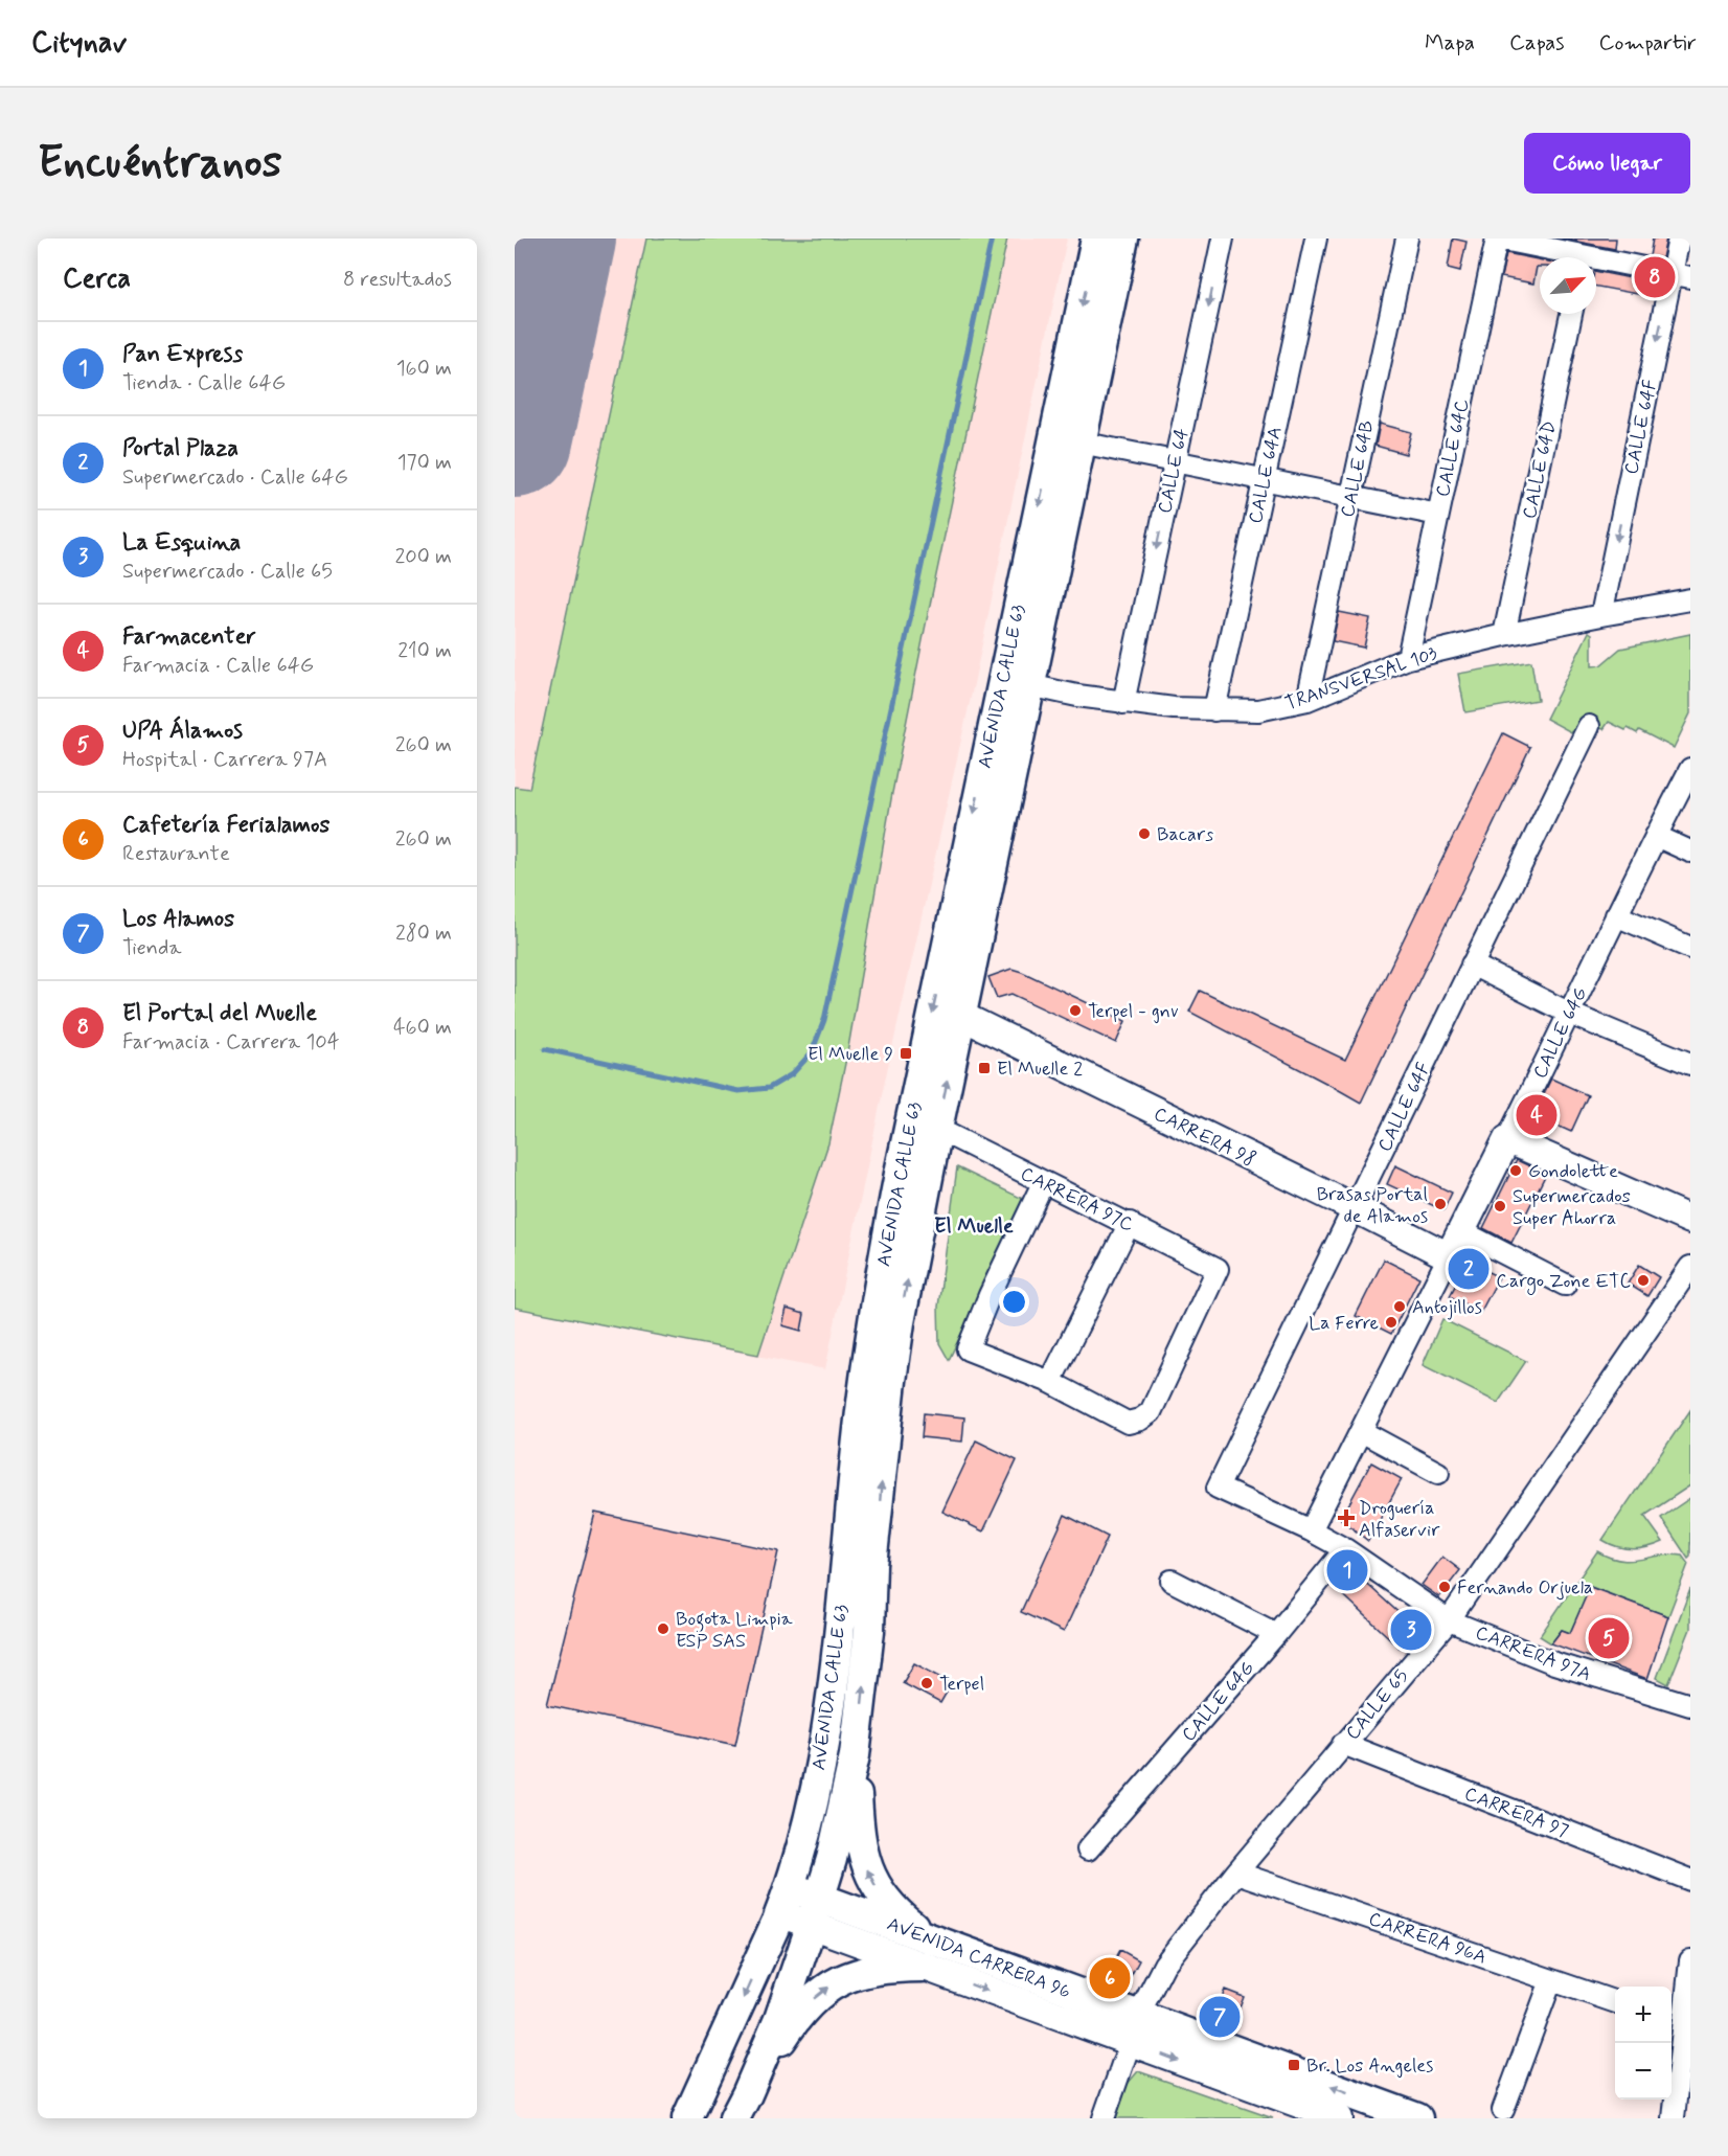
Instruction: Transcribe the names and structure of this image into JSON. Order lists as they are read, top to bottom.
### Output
{
  "streets": {
    "main road": ["AVENIDA CALLE 63", "AVENIDA CARRERA 96"],
    "street": [
      "CALLE 64F",
      "CALLE 64C",
      "CALLE 64B",
      "CALLE 64D",
      "CALLE 64",
      "CALLE 64A",
      "TRANSVERSAL 103",
      "CALLE 64G",
      "CARRERA 98",
      "CARRERA 97C",
      "CARRERA 97A",
      "CALLE 65",
      "CARRERA 97",
      "CARRERA 96A"
    ]
  },
  "crossings": [
    ["CALLE 64F", "TRANSVERSAL 103"],
    ["CALLE 64F", "CARRERA 98"],
    ["CALLE 64F", "CARRERA 97A"],
    ["CALLE 64C", "TRANSVERSAL 103"],
    ["CALLE 64B", "TRANSVERSAL 103"],
    ["CALLE 64D", "TRANSVERSAL 103"],
    ["CALLE 64", "TRANSVERSAL 103"],
    ["CALLE 64A", "TRANSVERSAL 103"],
    ["TRANSVERSAL 103", "AVENIDA CALLE 63"],
    ["AVENIDA CALLE 63", "CARRERA 98"],
    ["AVENIDA CALLE 63", "CARRERA 97C"],
    ["AVENIDA CALLE 63", "AVENIDA CARRERA 96"],
    ["CALLE 64G", "CARRERA 98"],
    ["CALLE 64G", "CARRERA 97A"],
    ["CARRERA 97A", "CALLE 65"],
    ["CALLE 65", "CARRERA 97"],
    ["CALLE 65", "CARRERA 96A"],
    ["CALLE 65", "AVENIDA CARRERA 96"]
  ],
  "one_way": ["CALLE 64"],
  "districts": ["El Muelle"],
  "places": {
    "other": [
      "Bacars",
      "Terpel - gnv",
      "Gondolette",
      "Brasas Portal de Alamos",
      "Supermercados Super Ahorra",
      "Cargo Zone ETC",
      "Antojillos",
      "La Ferre",
      "Fernando Orjuela",
      "Bogota Limpia ESP SAS",
      "Terpel"
    ],
    "transit": ["El Muelle 9", "El Muelle 2", "Br. Los Angeles"],
    "health": ["Droguería Alfaservir"]
  },
  "north": "top right",
  "page": {
    "header": "Citynav",
    "nav": ["Mapa", "Capas", "Compartir"],
    "buttons": "Cómo llegar",
    "title": "Encuéntranos",
    "heading": ["Cerca", "8 resultados"],
    "pins": [
      "8",
      "4",
      "2",
      "1",
      "3",
      "5",
      "6",
      "7"
    ],
    "list": [
      {
        "mark": "1",
        "name": "Pan Express",
        "note": "Tienda · Calle 64G",
        "value": "160 m"
      },
      {
        "mark": "2",
        "name": "Portal Plaza",
        "note": "Supermercado · Calle 64G",
        "value": "170 m"
      },
      {
        "mark": "3",
        "name": "La Esquina",
        "note": "Supermercado · Calle 65",
        "value": "200 m"
      },
      {
        "mark": "4",
        "name": "Farmacenter",
        "note": "Farmacia · Calle 64G",
        "value": "210 m"
      },
      {
        "mark": "5",
        "name": "UPA Álamos",
        "note": "Hospital · Carrera 97A",
        "value": "260 m"
      },
      {
        "mark": "6",
        "name": "Cafetería Ferialamos",
        "note": "Restaurante",
        "value": "260 m"
      },
      {
        "mark": "7",
        "name": "Los Alamos",
        "note": "Tienda",
        "value": "280 m"
      },
      {
        "mark": "8",
        "name": "El Portal del Muelle",
        "note": "Farmacia · Carrera 104",
        "value": "460 m"
      }
    ],
    "map_buttons": ["+", "−"]
  }
}
